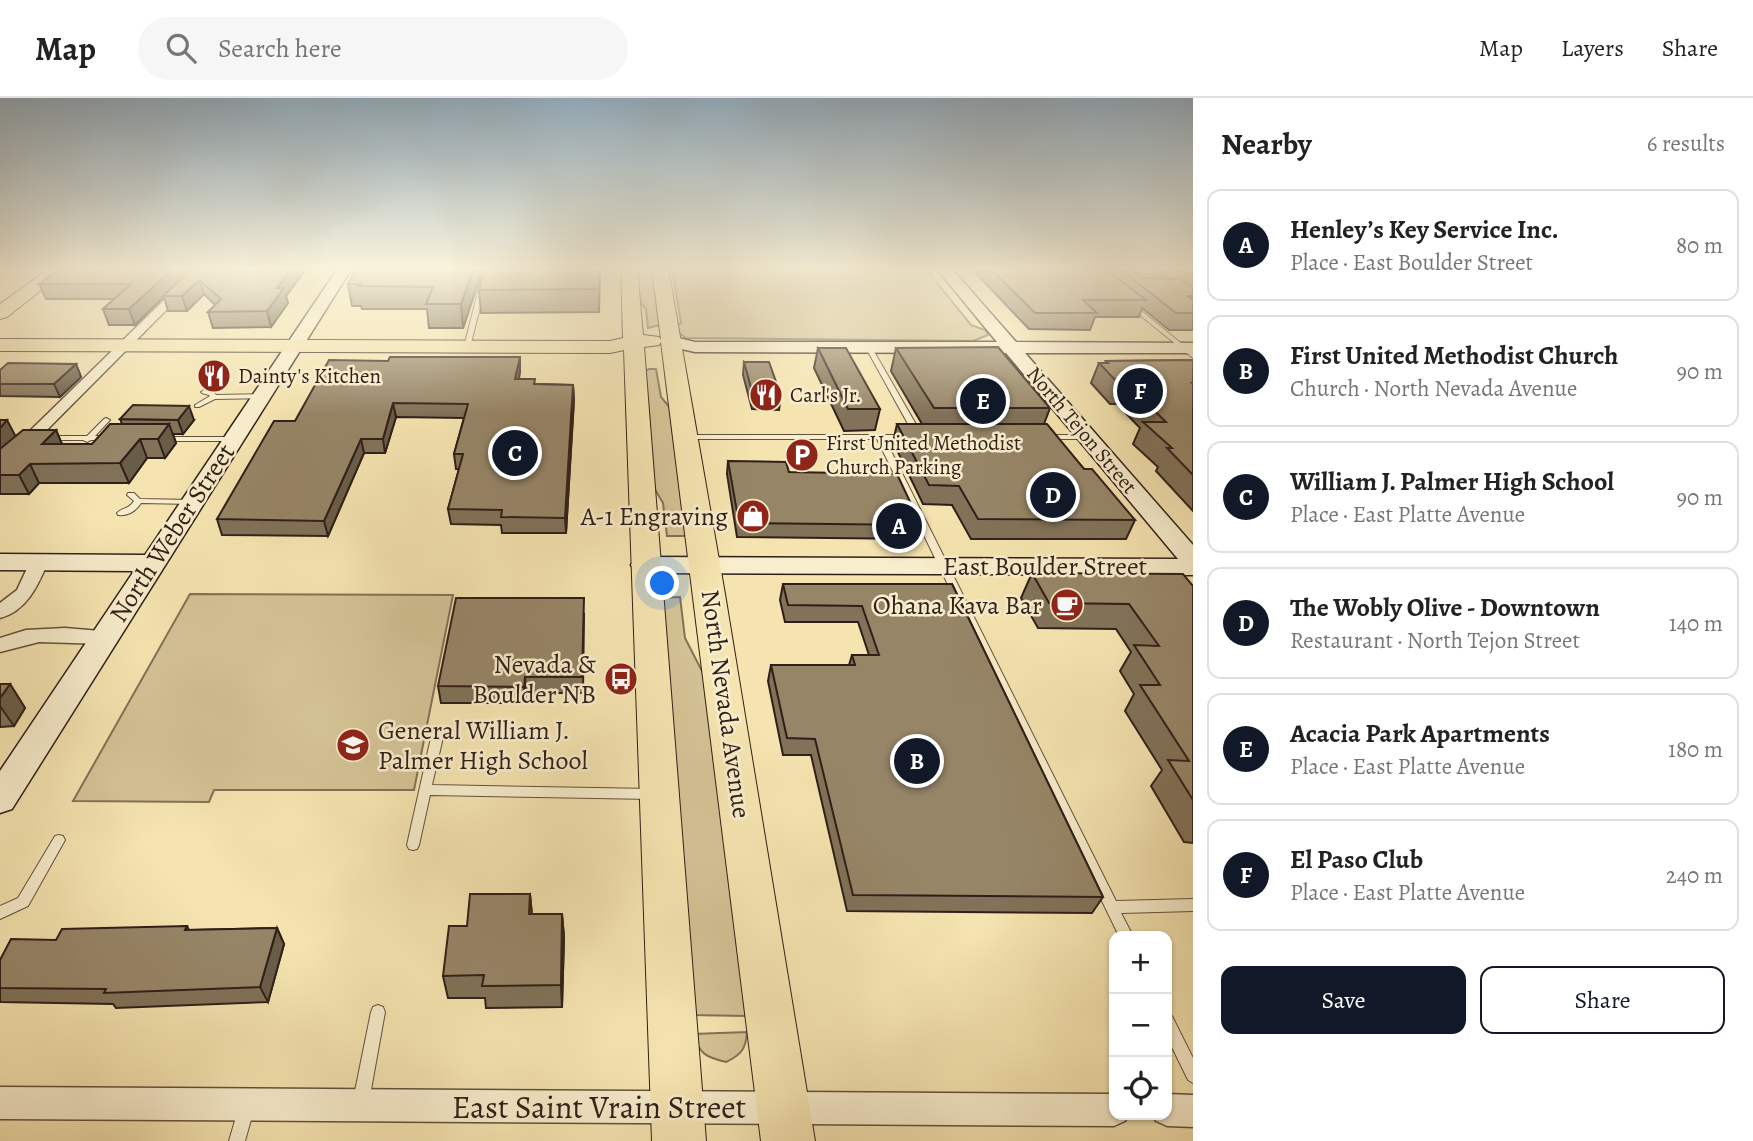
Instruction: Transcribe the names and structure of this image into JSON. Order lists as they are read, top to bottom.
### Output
{
  "streets": {
    "main road": ["North Nevada Avenue"],
    "street": [
      "North Tejon Street",
      "North Weber Street",
      "East Boulder Street",
      "East Saint Vrain Street"
    ]
  },
  "crossings": [
    ["East Boulder Street", "North Nevada Avenue"],
    ["North Nevada Avenue", "East Saint Vrain Street"]
  ],
  "places": {
    "restaurant": ["Dainty's Kitchen", "Carl's Jr."],
    "parking": ["First United Methodist Church Parking"],
    "shop": ["A-1 Engraving"],
    "cafe": ["Ohana Kava Bar"],
    "bus stop": ["Nevada & Boulder NB"],
    "school or university": ["General William J. Palmer High School"]
  },
  "page": {
    "header": "Map",
    "search": "Search here",
    "nav": ["Map", "Layers", "Share"],
    "heading": ["Nearby", "6 results"],
    "list": [
      {
        "mark": "A",
        "name": "Henley’s Key Service Inc.",
        "note": "Place · East Boulder Street",
        "value": "80 m"
      },
      {
        "mark": "B",
        "name": "First United Methodist Church",
        "note": "Church · North Nevada Avenue",
        "value": "90 m"
      },
      {
        "mark": "C",
        "name": "William J. Palmer High School",
        "note": "Place · East Platte Avenue",
        "value": "90 m"
      },
      {
        "mark": "D",
        "name": "The Wobly Olive - Downtown",
        "note": "Restaurant · North Tejon Street",
        "value": "140 m"
      },
      {
        "mark": "E",
        "name": "Acacia Park Apartments",
        "note": "Place · East Platte Avenue",
        "value": "180 m"
      },
      {
        "mark": "F",
        "name": "El Paso Club",
        "note": "Place · East Platte Avenue",
        "value": "240 m"
      }
    ],
    "pins": [
      "F",
      "E",
      "C",
      "D",
      "A",
      "B"
    ],
    "map_buttons": ["+", "−"],
    "buttons": ["Save", "Share"]
  }
}
